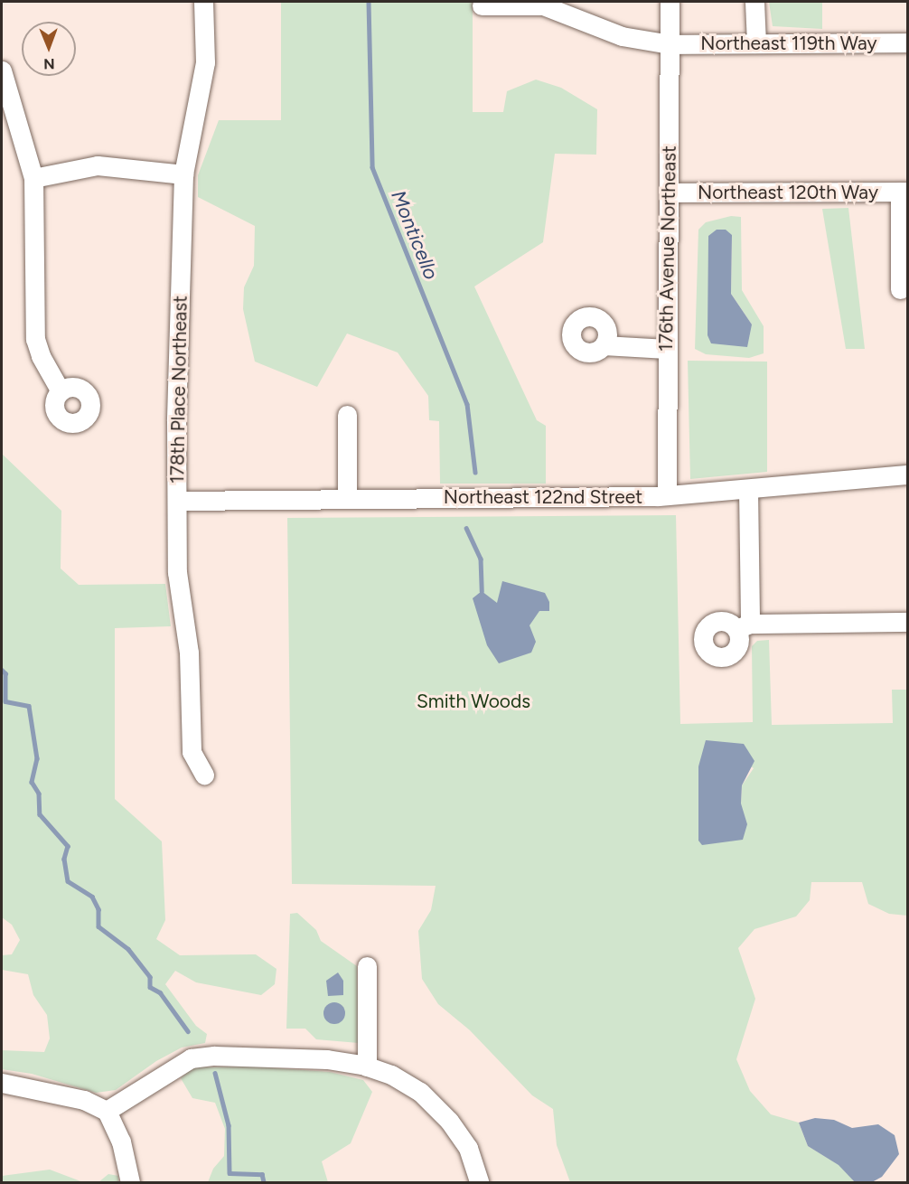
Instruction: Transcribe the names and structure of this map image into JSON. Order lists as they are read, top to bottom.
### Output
{
  "streets": {
    "street": [
      "Northeast 119th Way",
      "Northeast 120th Way",
      "176th Avenue Northeast",
      "178th Place Northeast",
      "Northeast 122nd Street"
    ]
  },
  "crossings": [
    ["Northeast 119th Way", "176th Avenue Northeast"],
    ["Northeast 120th Way", "176th Avenue Northeast"],
    ["176th Avenue Northeast", "Northeast 122nd Street"],
    ["178th Place Northeast", "Northeast 122nd Street"]
  ],
  "water": ["Monticello"],
  "parks": ["Smith Woods"],
  "north": "bottom"
}
